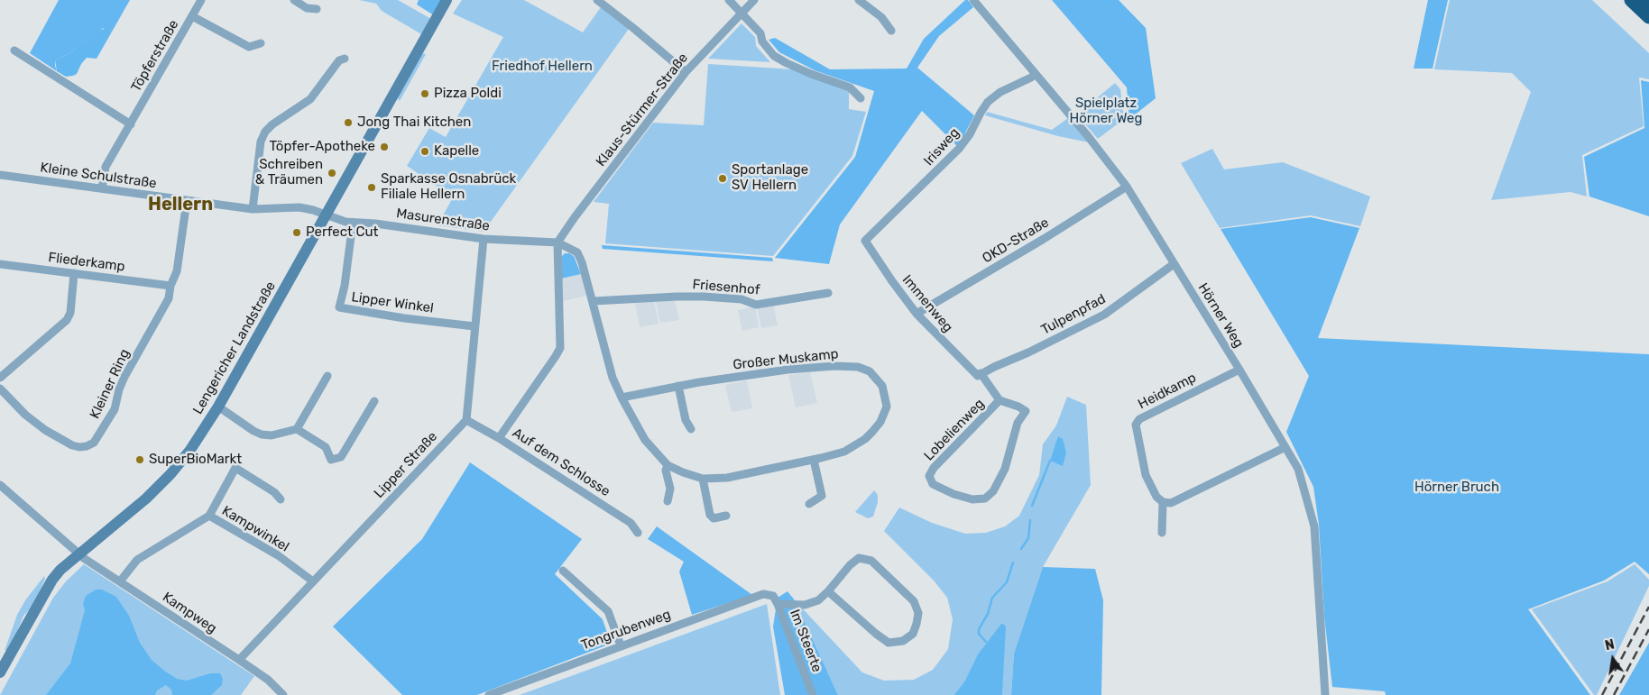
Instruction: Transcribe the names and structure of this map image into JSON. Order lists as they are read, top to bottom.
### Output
{
  "streets": {
    "main road": ["Lengericher Landstraße"],
    "street": [
      "Töpferstraße",
      "Klaus-Stürmer-Straße",
      "Irisweg",
      "Kleine Schulstraße",
      "Masurenstraße",
      "OKD-Straße",
      "Fliederkamp",
      "Friesenhof",
      "Lipper Winkel",
      "Immenweg",
      "Tulpenpfad",
      "Hörner Weg",
      "Großer Muskamp",
      "Kleiner Ring",
      "Heidkamp",
      "Lobelienweg",
      "Auf dem Schlosse",
      "Lipper Straße",
      "Kampwinkel",
      "Kampweg",
      "Tongrubenweg",
      "Im Steerte"
    ]
  },
  "crossings": [
    ["Töpferstraße", "Kleine Schulstraße"],
    ["Klaus-Stürmer-Straße", "Masurenstraße"],
    ["Klaus-Stürmer-Straße", "Großer Muskamp"],
    ["Irisweg", "Immenweg"],
    ["Irisweg", "Hörner Weg"],
    ["Kleine Schulstraße", "Masurenstraße"],
    ["Kleine Schulstraße", "Lengericher Landstraße"],
    ["Kleine Schulstraße", "Kleiner Ring"],
    ["Masurenstraße", "Lipper Winkel"],
    ["Masurenstraße", "Lengericher Landstraße"],
    ["Masurenstraße", "Großer Muskamp"],
    ["OKD-Straße", "Immenweg"],
    ["OKD-Straße", "Hörner Weg"],
    ["Fliederkamp", "Kleiner Ring"],
    ["Friesenhof", "Großer Muskamp"],
    ["Immenweg", "Tulpenpfad"],
    ["Immenweg", "Lobelienweg"],
    ["Tulpenpfad", "Hörner Weg"],
    ["Tulpenpfad", "Lobelienweg"],
    ["Hörner Weg", "Heidkamp"],
    ["Lengericher Landstraße", "Kampweg"],
    ["Auf dem Schlosse", "Lipper Straße"],
    ["Lipper Straße", "Kampwinkel"],
    ["Lipper Straße", "Kampweg"],
    ["Kampwinkel", "Kampweg"],
    ["Tongrubenweg", "Im Steerte"]
  ],
  "districts": ["Hellern"],
  "parks": ["Friedhof Hellern", "Spielplatz Hörner Weg", "Hörner Bruch"],
  "places": [
    "Pizza Poldi",
    "Jong Thai Kitchen",
    "Töpfer-Apotheke",
    "Kapelle",
    "Schreiben & Träumen",
    "Sportanlage SV Hellern",
    "Sparkasse Osnabrück Filiale Hellern",
    "Perfect Cut",
    "SuperBioMarkt"
  ],
  "north": "top"
}
